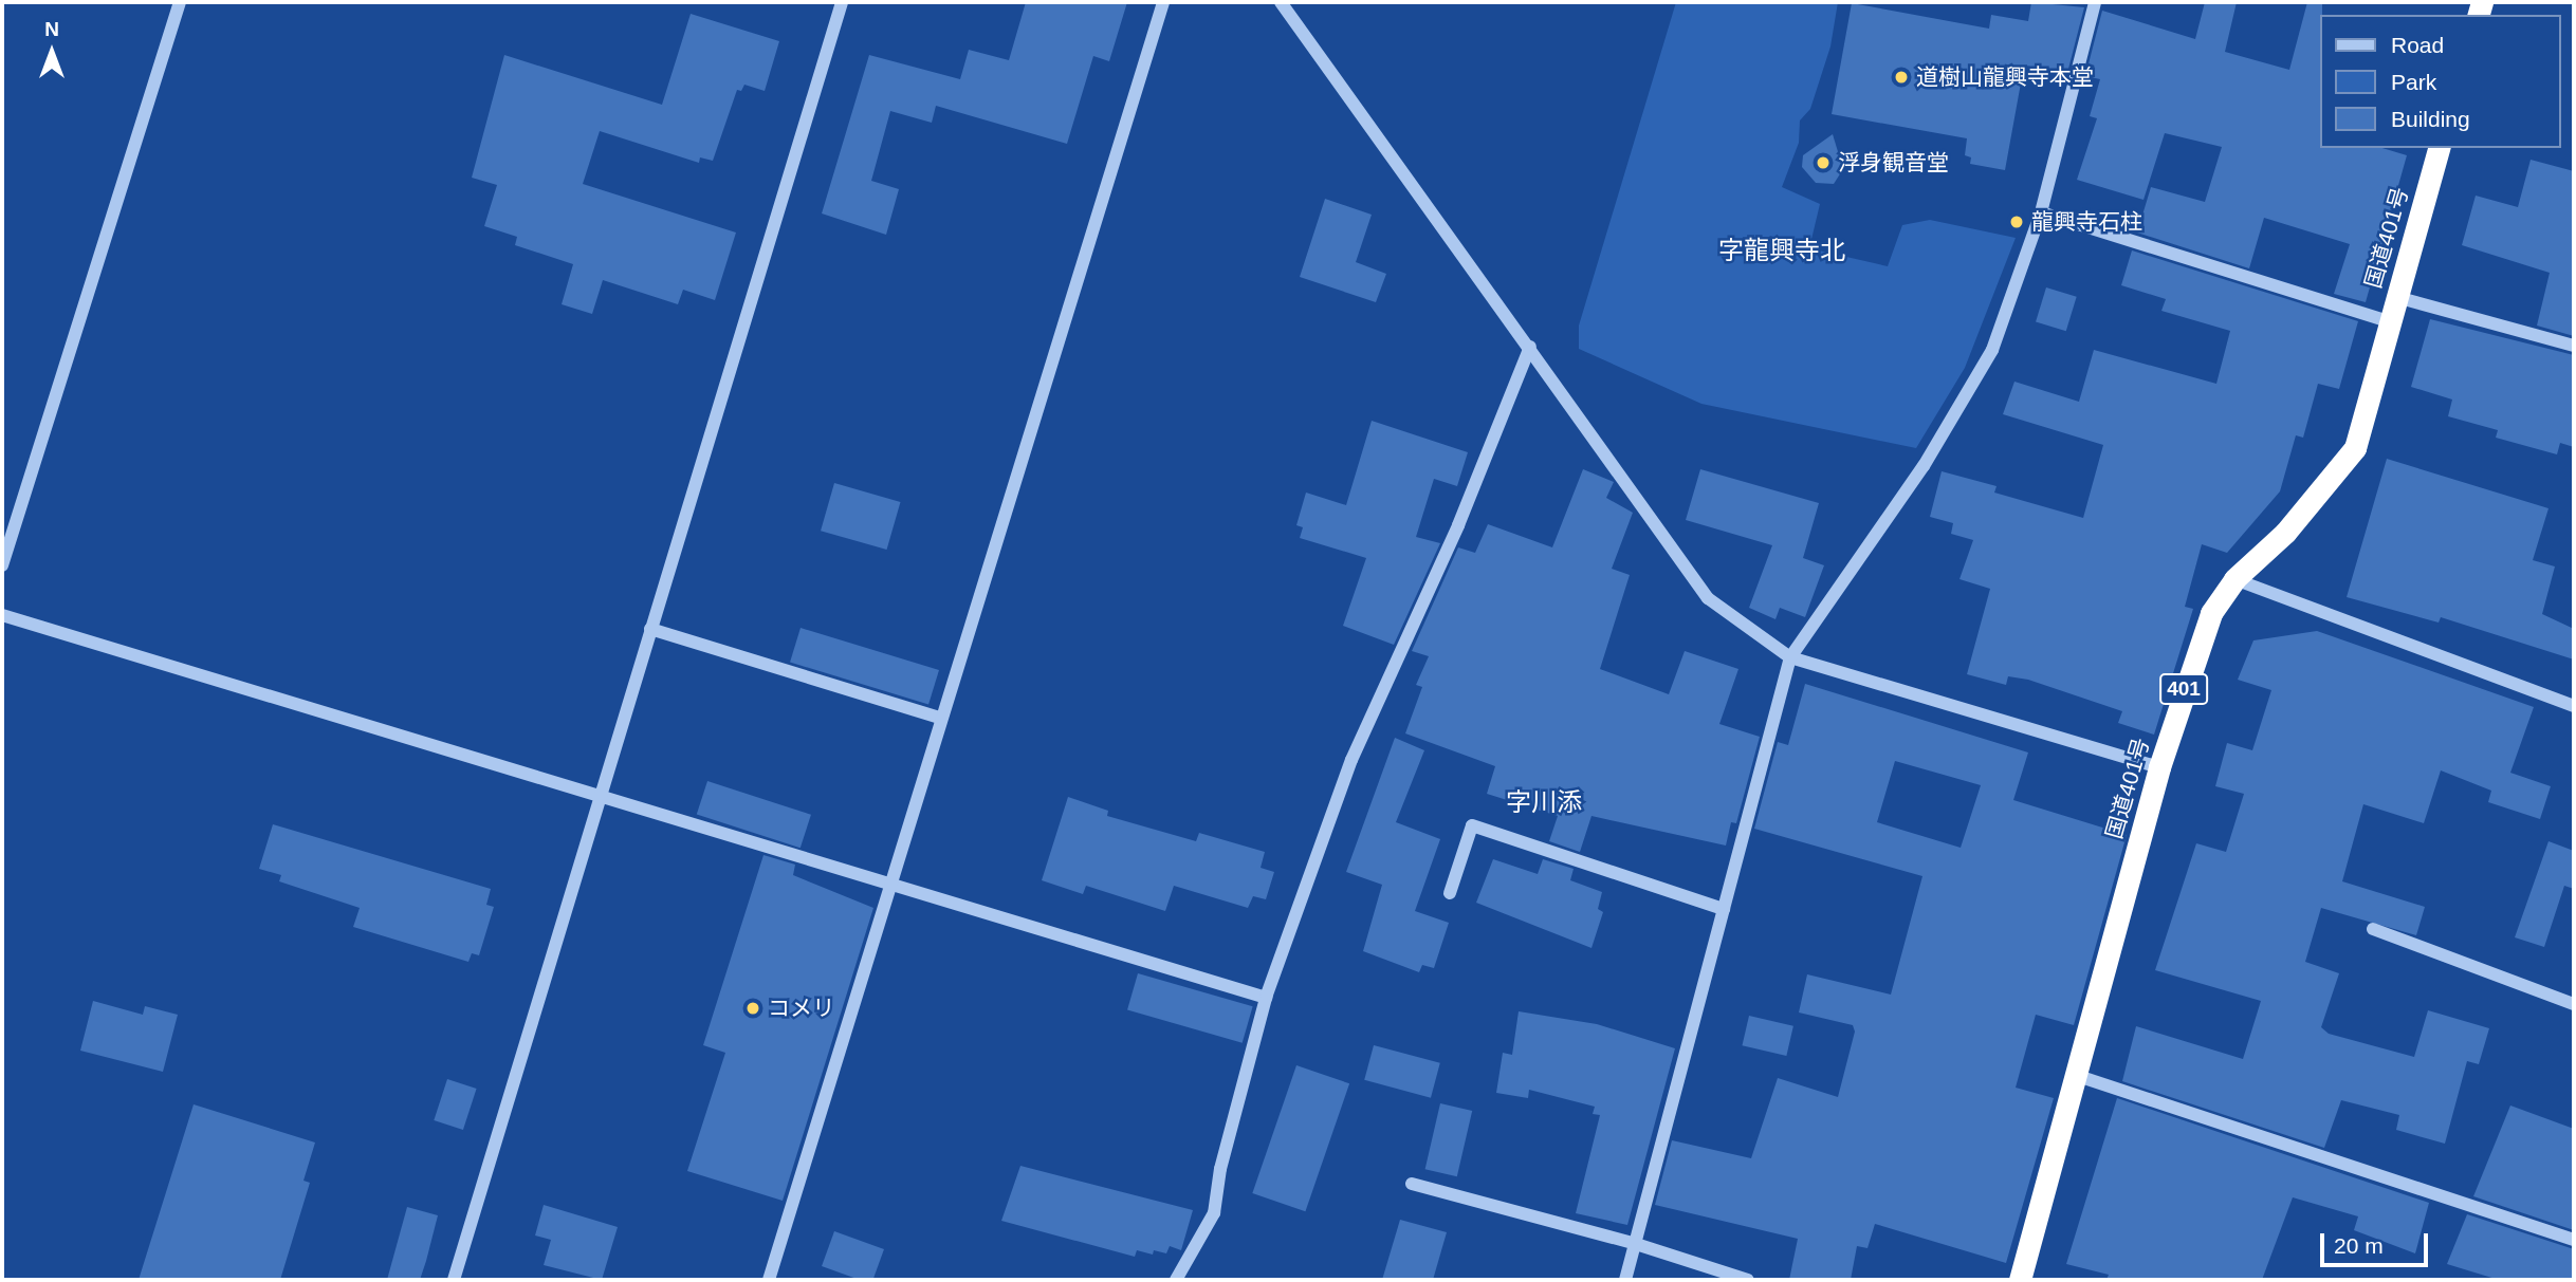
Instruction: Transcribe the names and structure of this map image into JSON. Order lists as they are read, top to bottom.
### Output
{
  "streets": {
    "highway": ["国道401号", "401"]
  },
  "districts": ["字龍興寺北", "字川添"],
  "places": [
    "道樹山龍興寺本堂",
    "浮身観音堂",
    "龍興寺石柱",
    "コメリ"
  ],
  "legend": ["Road", "Park", "Building"],
  "scale_bar": "20 m",
  "north": "top"
}
